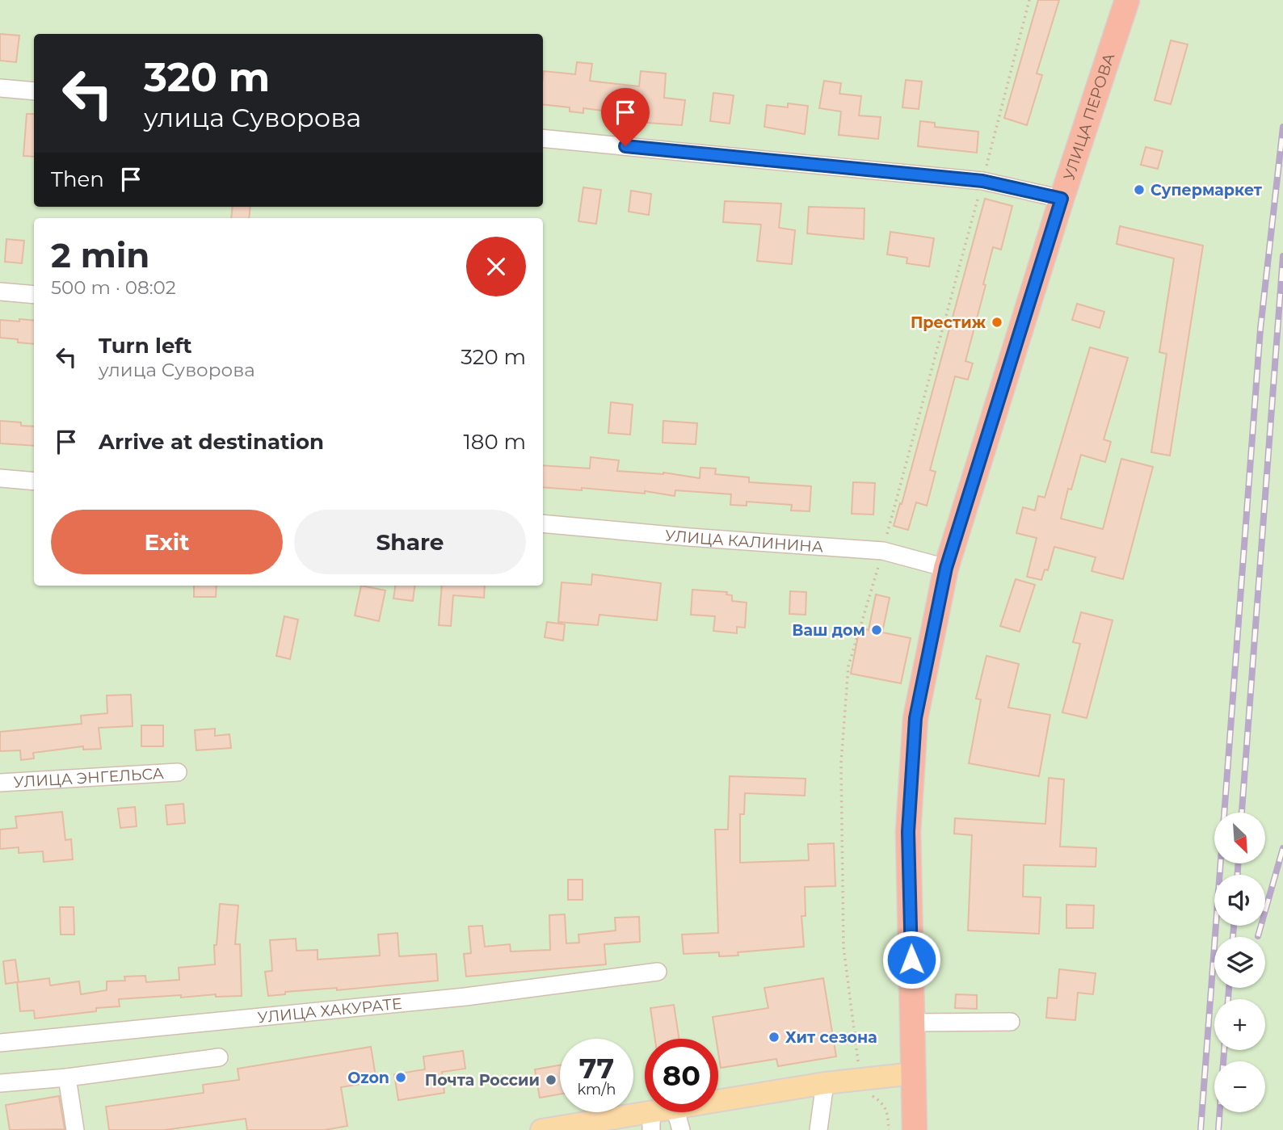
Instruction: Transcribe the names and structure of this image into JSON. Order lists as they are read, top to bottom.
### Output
{
  "streets": {
    "highway": ["УЛИЦА ПЕРОВА"],
    "street": ["УЛИЦА КАЛИНИНА", "УЛИЦА ЭНГЕЛЬСА", "УЛИЦА ХАКУРАТЕ"]
  },
  "crossings": [
    ["УЛИЦА ПЕРОВА", "УЛИЦА КАЛИНИНА"]
  ],
  "places": [
    "Супермаркет",
    "Престиж",
    "Ваш дом",
    "Хит сезона",
    "Ozon",
    "Почта России"
  ],
  "north": "bottom right",
  "page": {
    "turn": ["320 m", "улица Суворова"],
    "then": "Then",
    "heading": ["2 min", "500 m · 08:02"],
    "list": [
      {
        "name": "Turn left",
        "note": "улица Суворова",
        "value": "320 m"
      },
      {
        "name": "Arrive at destination",
        "value": "180 m"
      }
    ],
    "buttons": ["Exit", "Share"],
    "map_buttons": ["+", "−"],
    "speed": "77 km/h",
    "limit": "80"
  }
}
